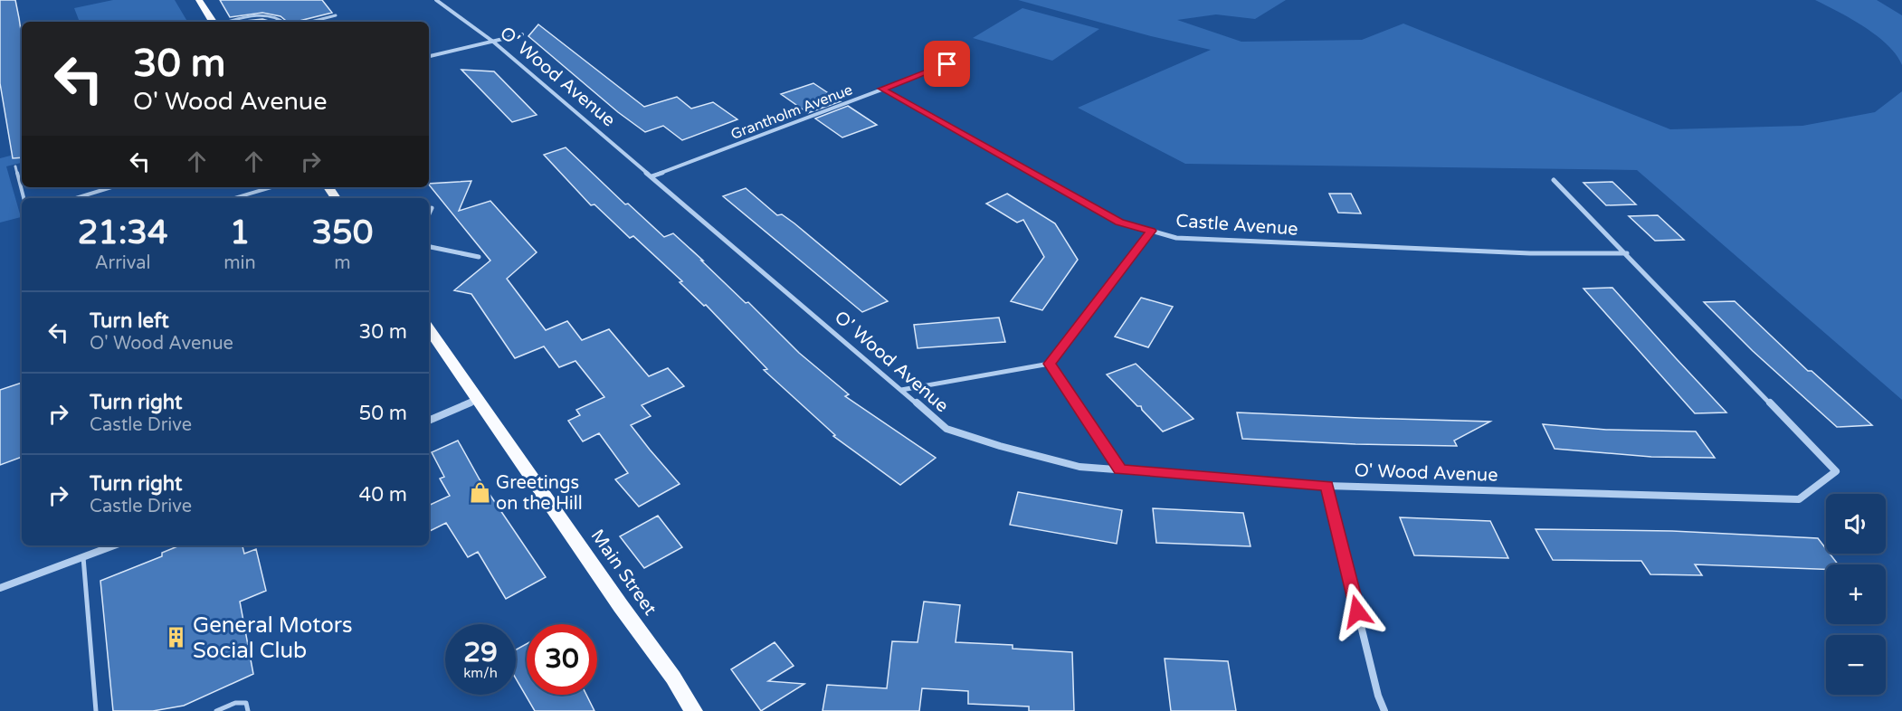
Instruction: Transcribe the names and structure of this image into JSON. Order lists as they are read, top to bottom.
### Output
{
  "streets": {
    "main road": ["Main Street"],
    "street": ["O' Wood Avenue", "Grantholm Avenue", "Castle Avenue"]
  },
  "crossings": [
    ["O' Wood Avenue", "Grantholm Avenue"],
    ["O' Wood Avenue", "Castle Avenue"],
    ["Grantholm Avenue", "Castle Avenue"]
  ],
  "places": {
    "shop": ["Greetings on the Hill"],
    "building": ["General Motors Social Club"]
  },
  "page": {
    "turn": ["30 m", "O' Wood Avenue"],
    "eta": [
      "21:34",
      "Arrival",
      "1",
      "min",
      "350",
      "m"
    ],
    "list": [
      {
        "name": "Turn left",
        "note": "O' Wood Avenue",
        "value": "30 m"
      },
      {
        "name": "Turn right",
        "note": "Castle Drive",
        "value": "50 m"
      },
      {
        "name": "Turn right",
        "note": "Castle Drive",
        "value": "40 m"
      }
    ],
    "map_buttons": ["+", "−"],
    "speed": "29 km/h",
    "limit": "30"
  }
}
